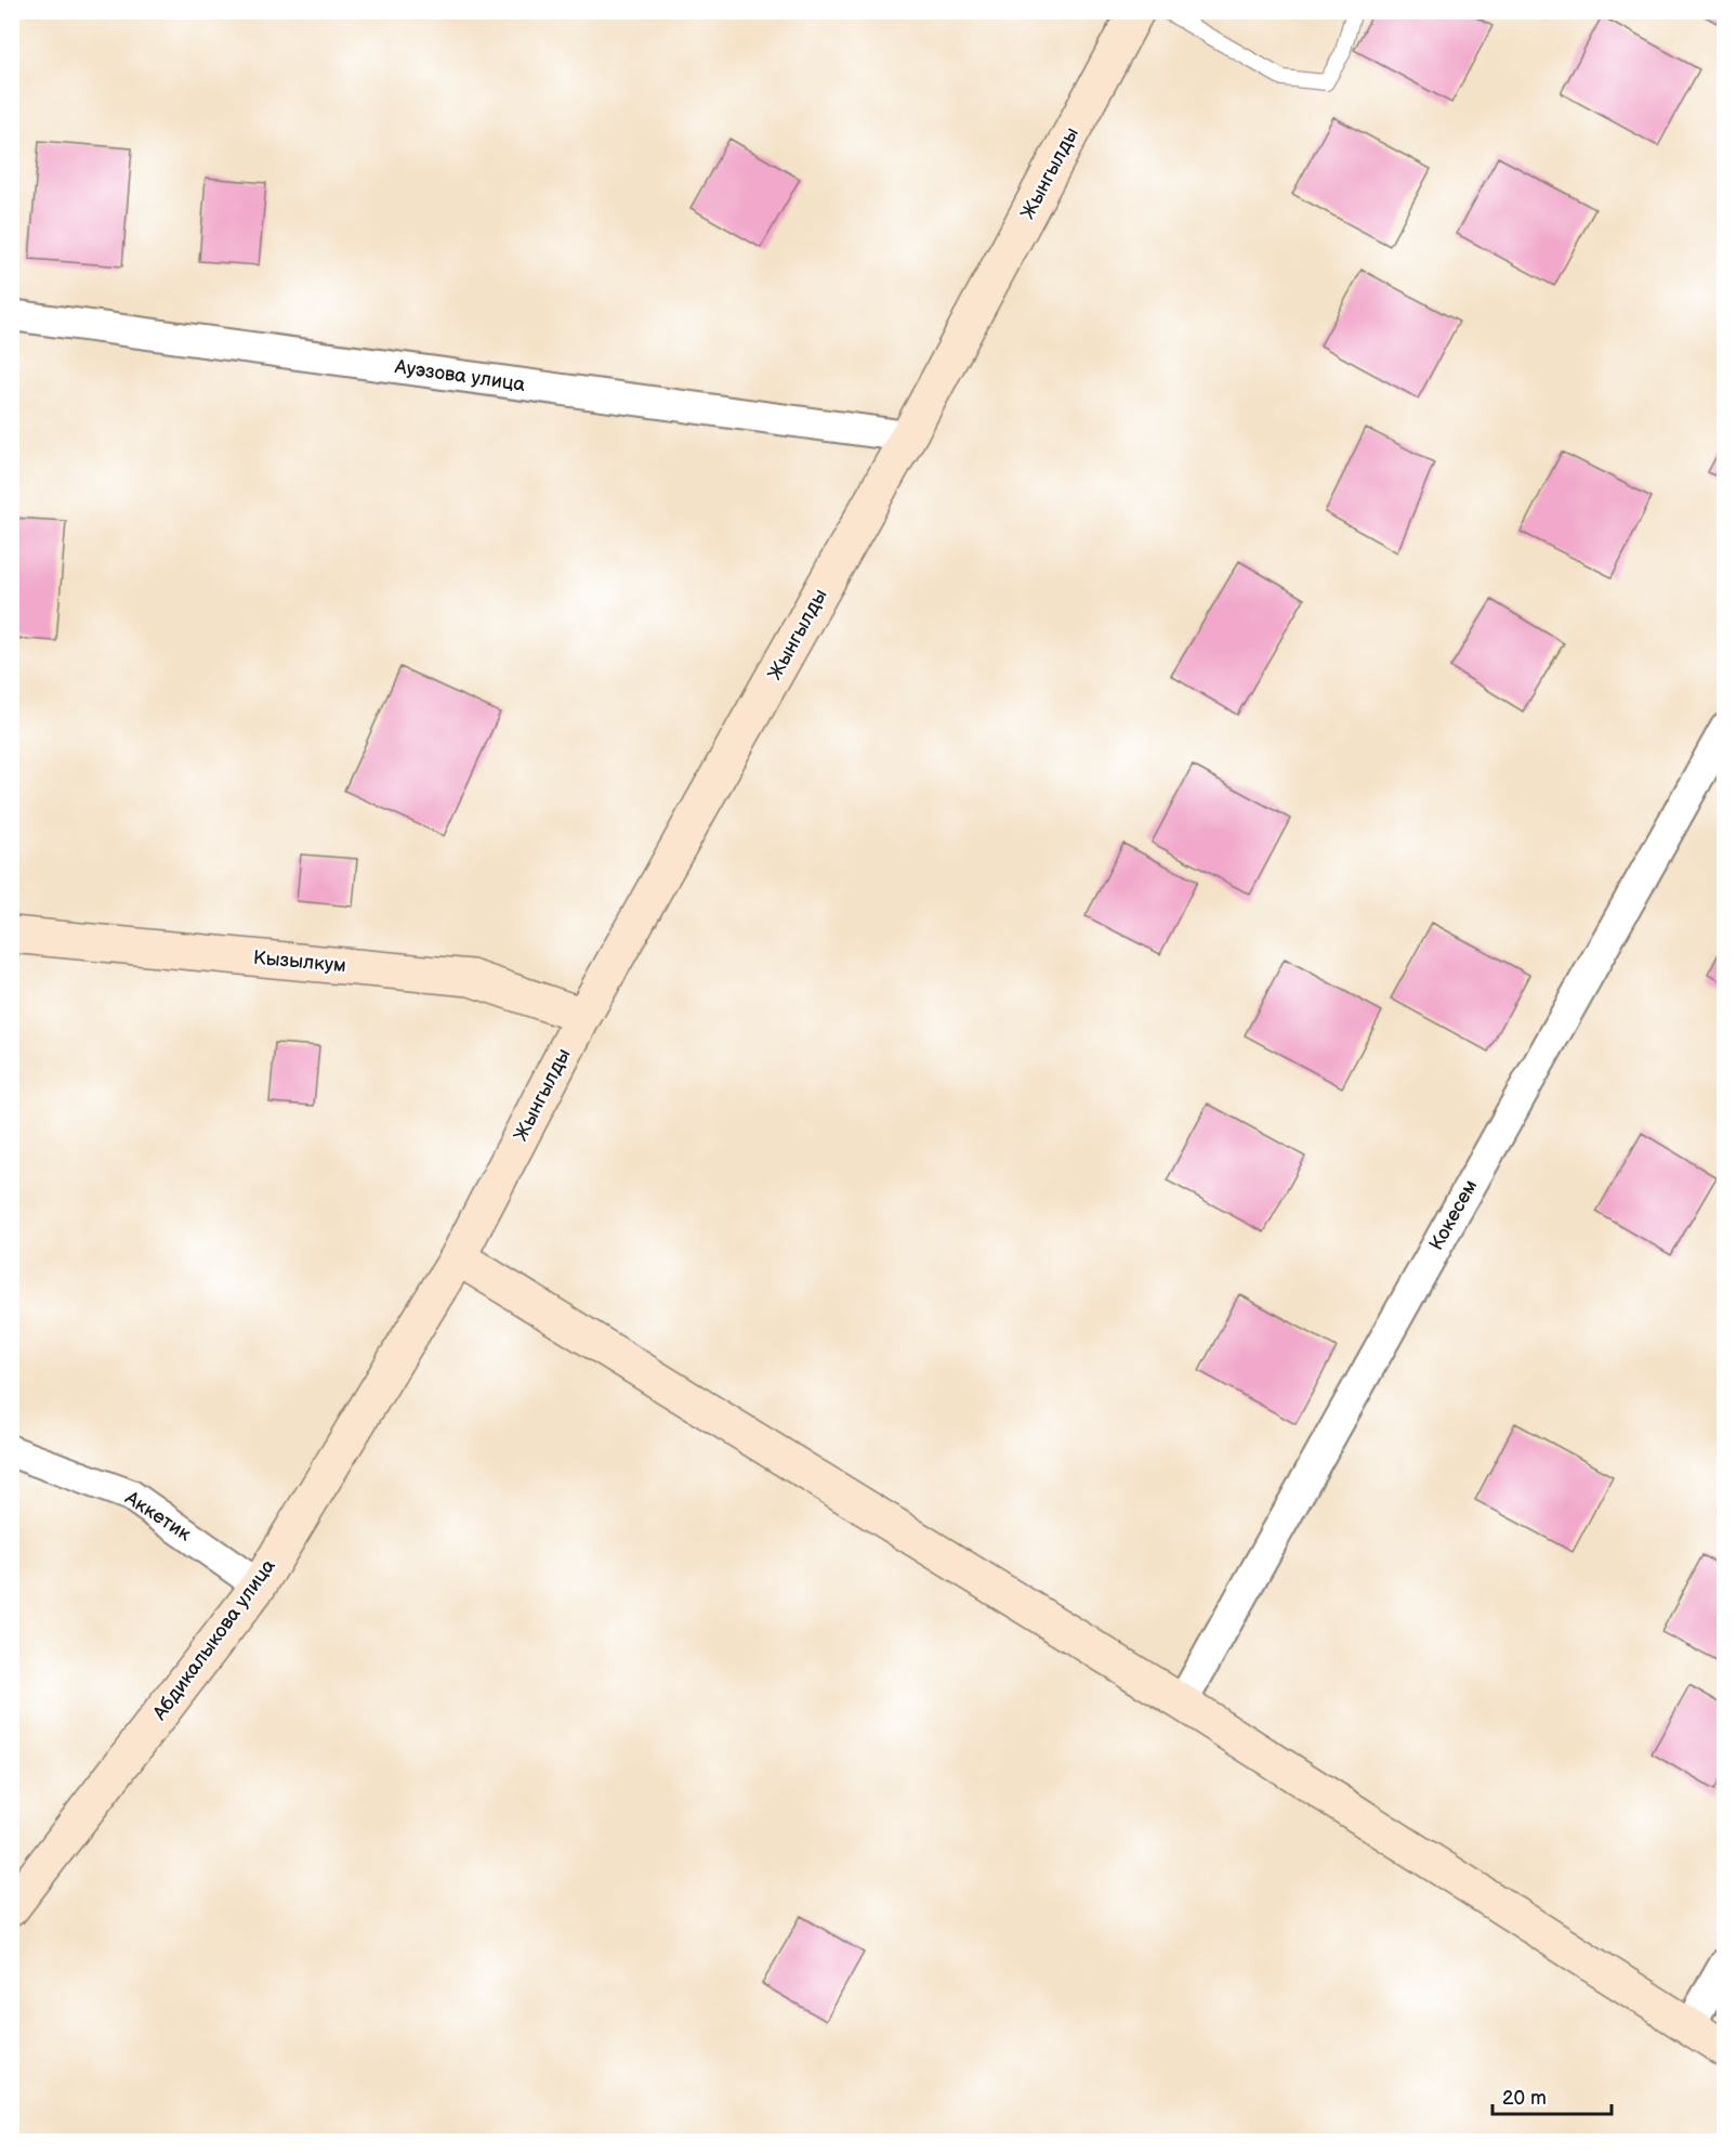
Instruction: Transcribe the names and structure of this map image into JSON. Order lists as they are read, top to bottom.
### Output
{
  "streets": {
    "street": [
      "Жынгылды",
      "Ауэзова улица",
      "Кызылкум",
      "Кокесем",
      "Аккетик",
      "Абдикалыкова улица"
    ]
  },
  "crossings": [
    ["Жынгылды", "Ауэзова улица"],
    ["Жынгылды", "Кызылкум"],
    ["Жынгылды", "Абдикалыкова улица"],
    ["Аккетик", "Абдикалыкова улица"]
  ],
  "scale_bar": "20 m"
}
